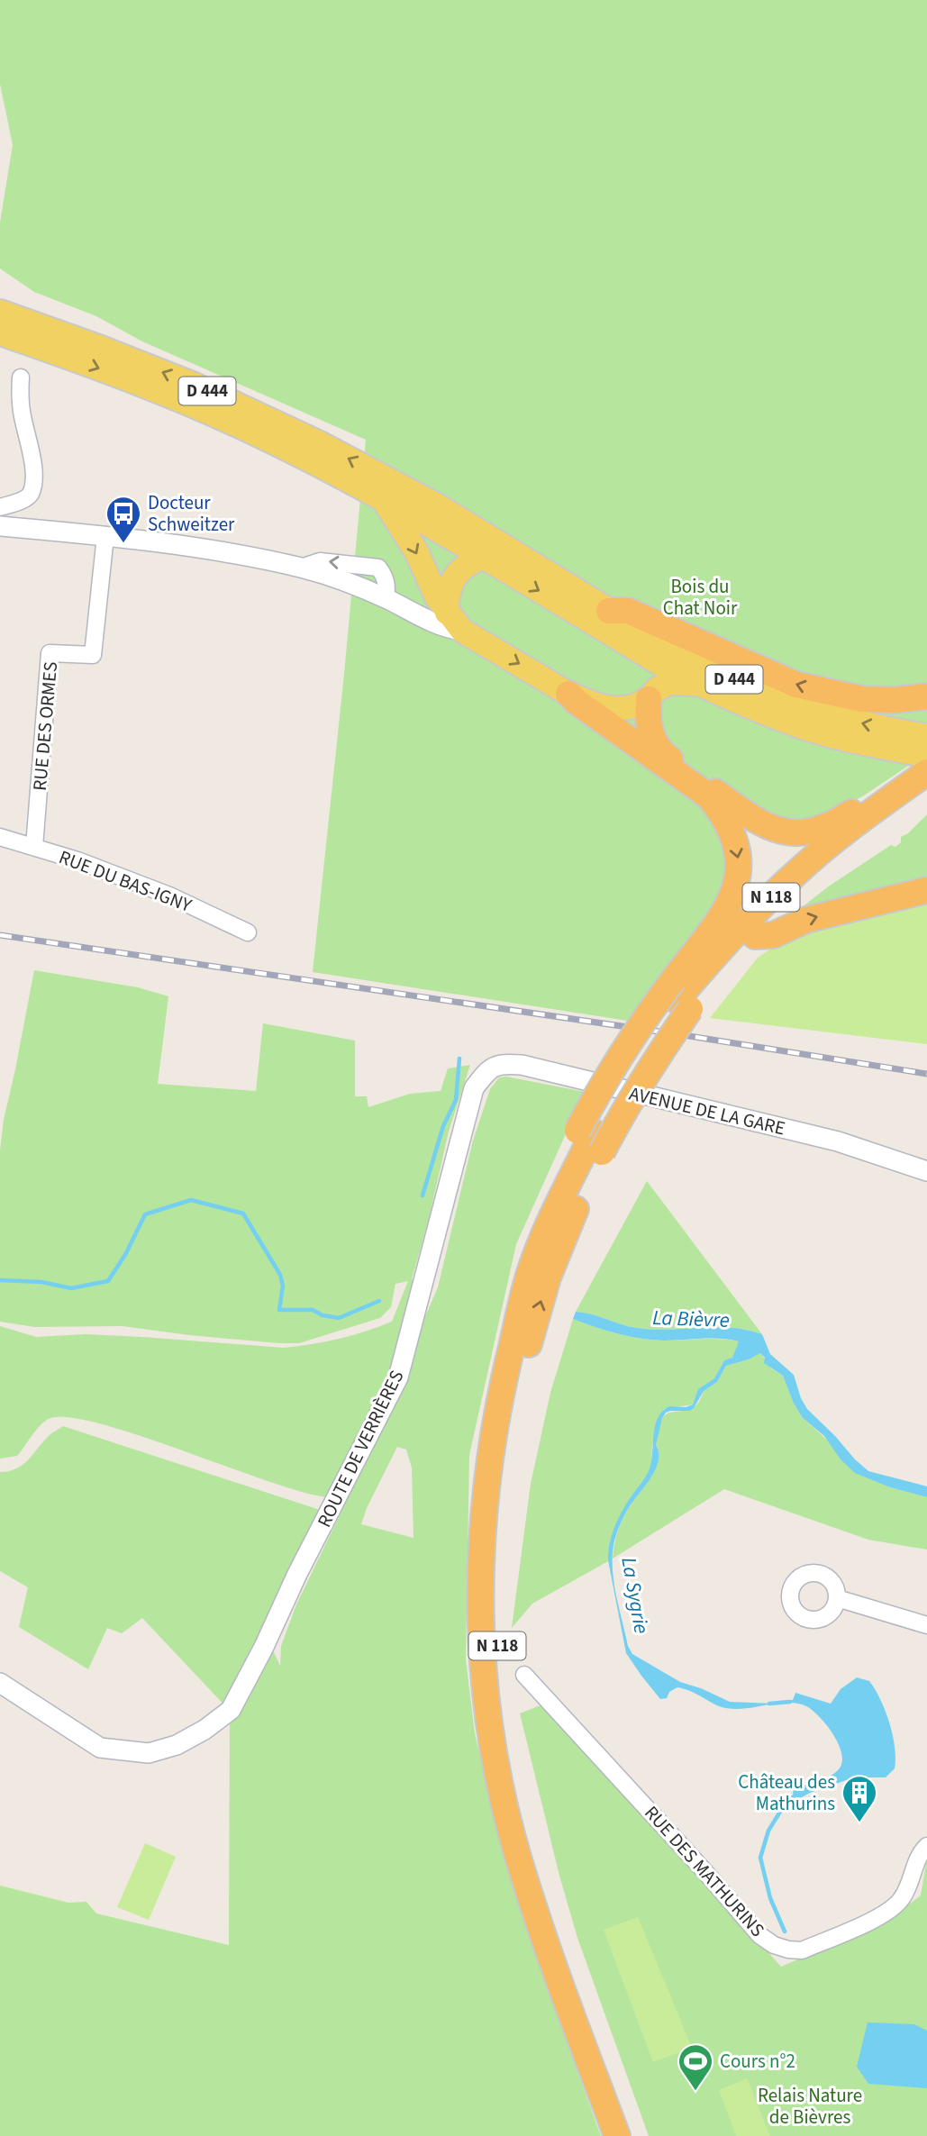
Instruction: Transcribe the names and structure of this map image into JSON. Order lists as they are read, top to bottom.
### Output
{
  "streets": {
    "highway": ["N 118"],
    "main road": ["D 444"],
    "street": [
      "RUE DES ORMES",
      "RUE DU BAS-IGNY",
      "AVENUE DE LA GARE",
      "ROUTE DE VERRIÈRES",
      "RUE DES MATHURINS"
    ]
  },
  "crossings": [
    ["D 444", "N 118"],
    ["RUE DES ORMES", "RUE DU BAS-IGNY"],
    ["AVENUE DE LA GARE", "ROUTE DE VERRIÈRES"]
  ],
  "water": ["La Bièvre", "La Sygrie"],
  "parks": ["Bois du Chat Noir", "Relais Nature de Bièvres"],
  "places": {
    "bus stop": ["Docteur Schweitzer"],
    "building": ["Château des Mathurins"],
    "sports": ["Cours n°2"]
  }
}
